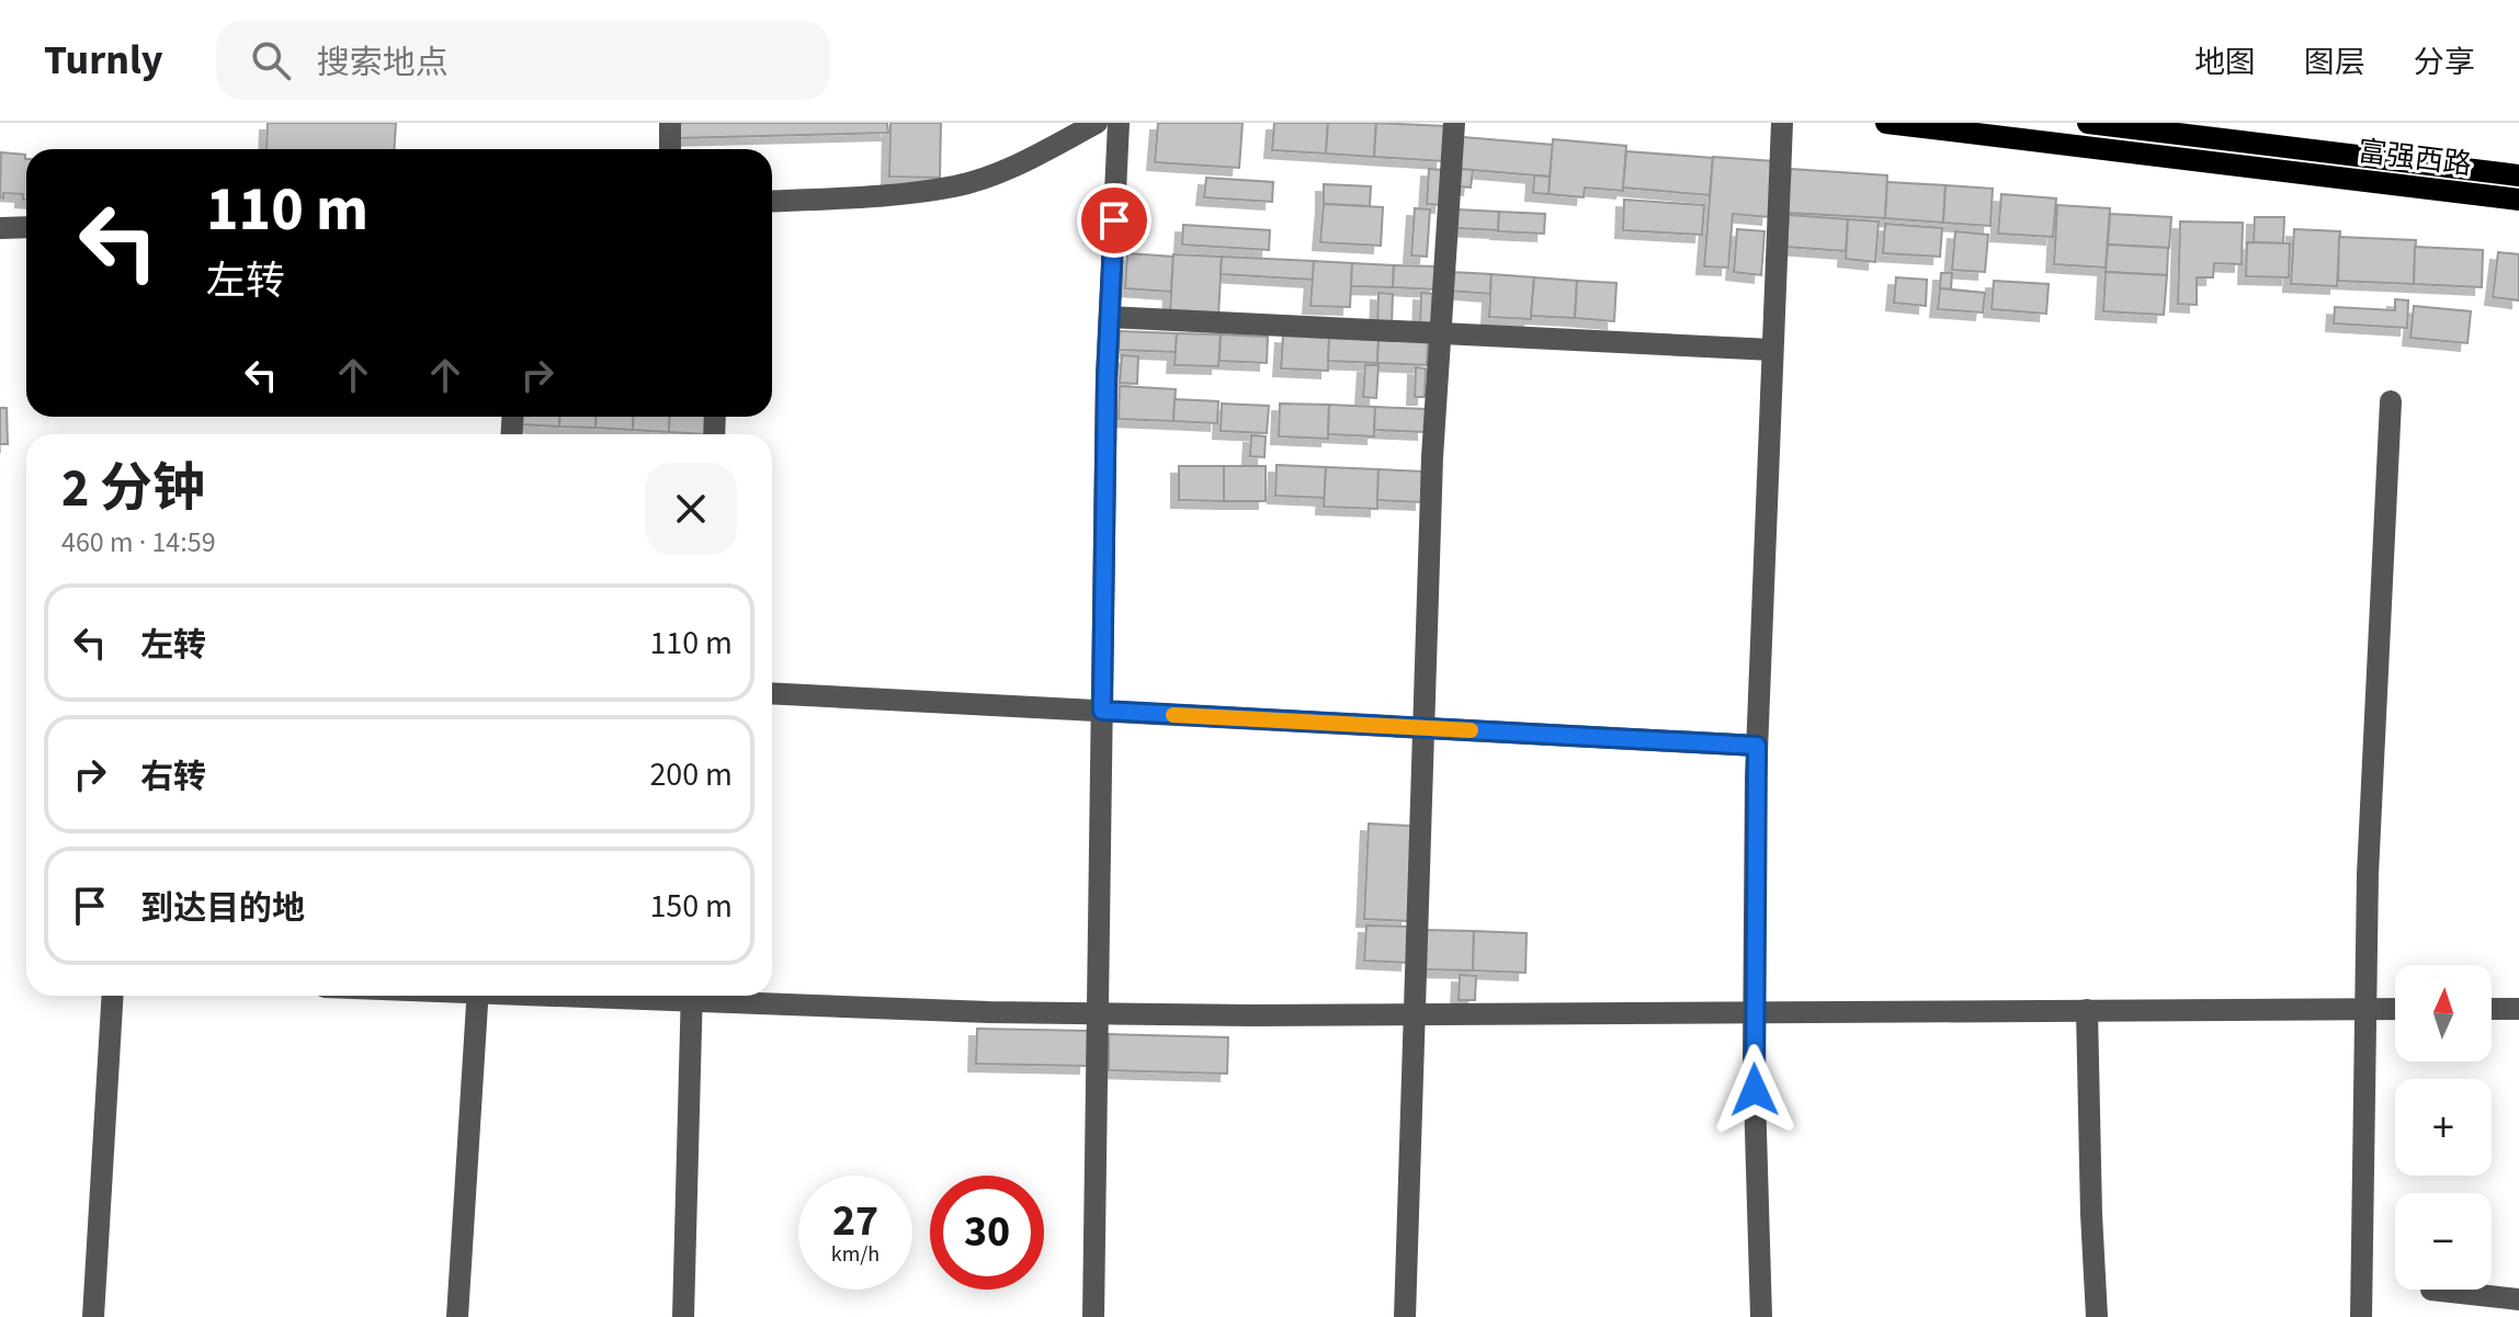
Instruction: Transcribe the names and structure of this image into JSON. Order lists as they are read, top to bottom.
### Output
{
  "streets": {
    "main road": ["富强西路"]
  },
  "north": "top",
  "page": {
    "header": "Turnly",
    "search": "搜索地点",
    "nav": ["地图", "图层", "分享"],
    "turn": ["110 m", "左转"],
    "heading": ["2 分钟", "460 m · 14:59"],
    "list": [
      {
        "name": "左转",
        "value": "110 m"
      },
      {
        "name": "右转",
        "value": "200 m"
      },
      {
        "name": "到达目的地",
        "value": "150 m"
      }
    ],
    "map_buttons": ["+", "−"],
    "speed": "27 km/h",
    "limit": "30"
  }
}
